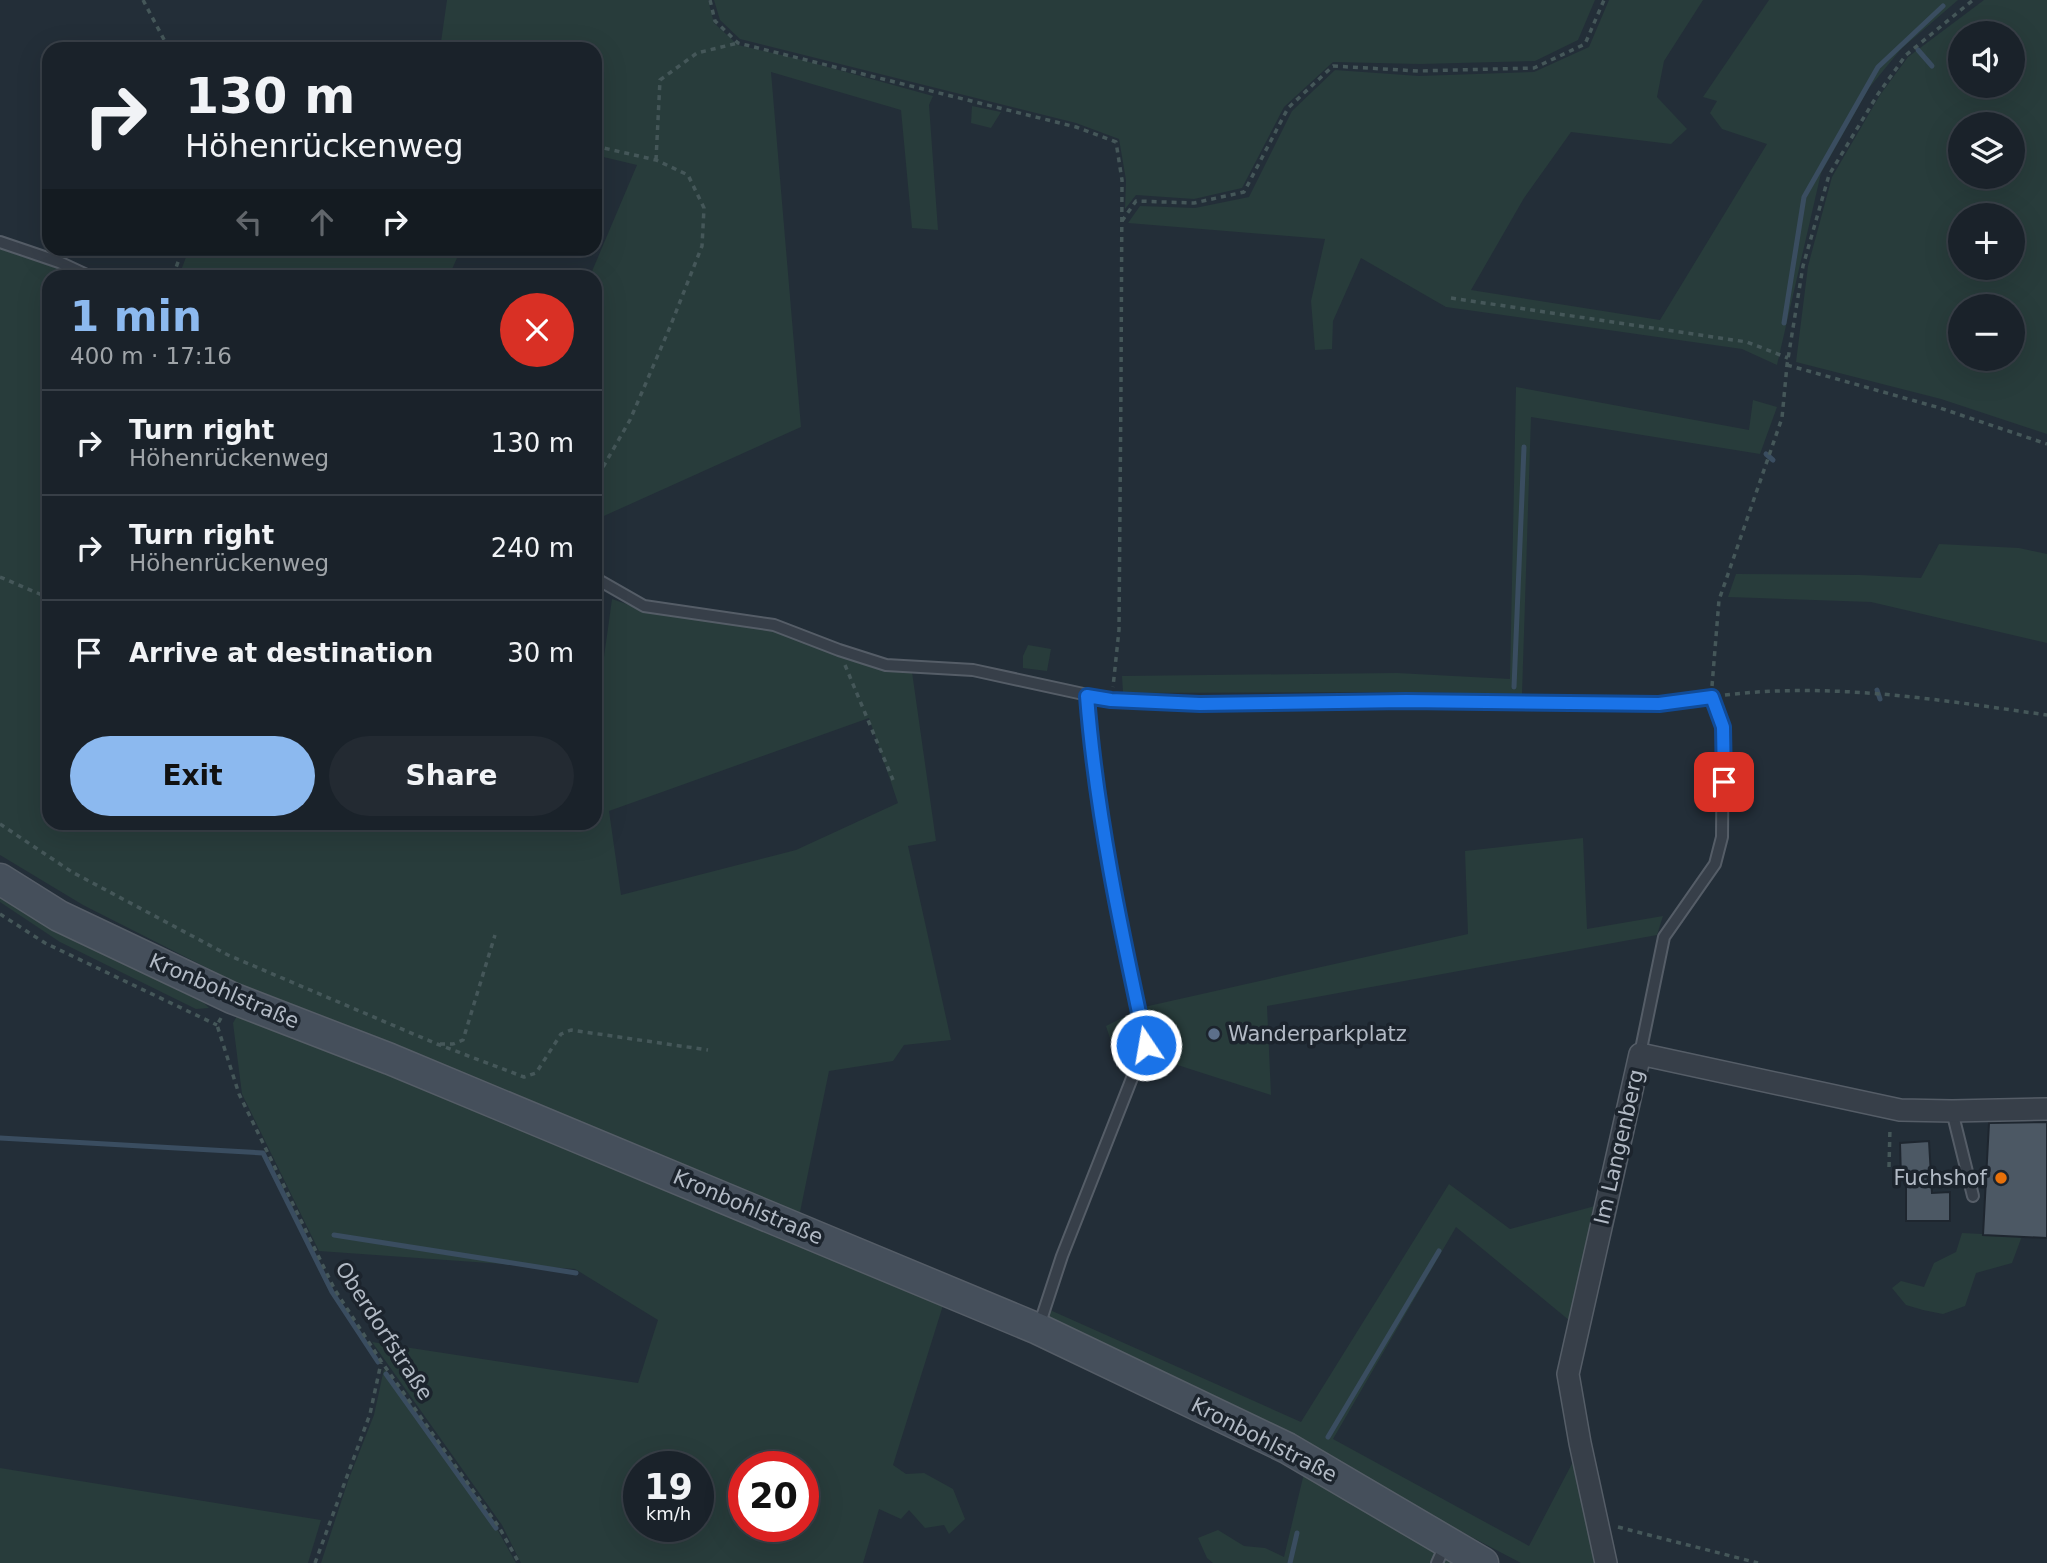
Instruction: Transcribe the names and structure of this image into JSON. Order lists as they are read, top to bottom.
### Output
{
  "streets": {
    "main road": ["Kronbohlstraße"],
    "street": ["Im Langenberg"],
    "path": ["Oberdorfstraße"]
  },
  "places": ["Wanderparkplatz", "Fuchshof"],
  "page": {
    "map_buttons": ["+", "−"],
    "turn": ["130 m", "Höhenrückenweg"],
    "heading": ["1 min", "400 m · 17:16"],
    "list": [
      {
        "name": "Turn right",
        "note": "Höhenrückenweg",
        "value": "130 m"
      },
      {
        "name": "Turn right",
        "note": "Höhenrückenweg",
        "value": "240 m"
      },
      {
        "name": "Arrive at destination",
        "value": "30 m"
      }
    ],
    "buttons": ["Exit", "Share"],
    "speed": "19 km/h",
    "limit": "20"
  }
}
